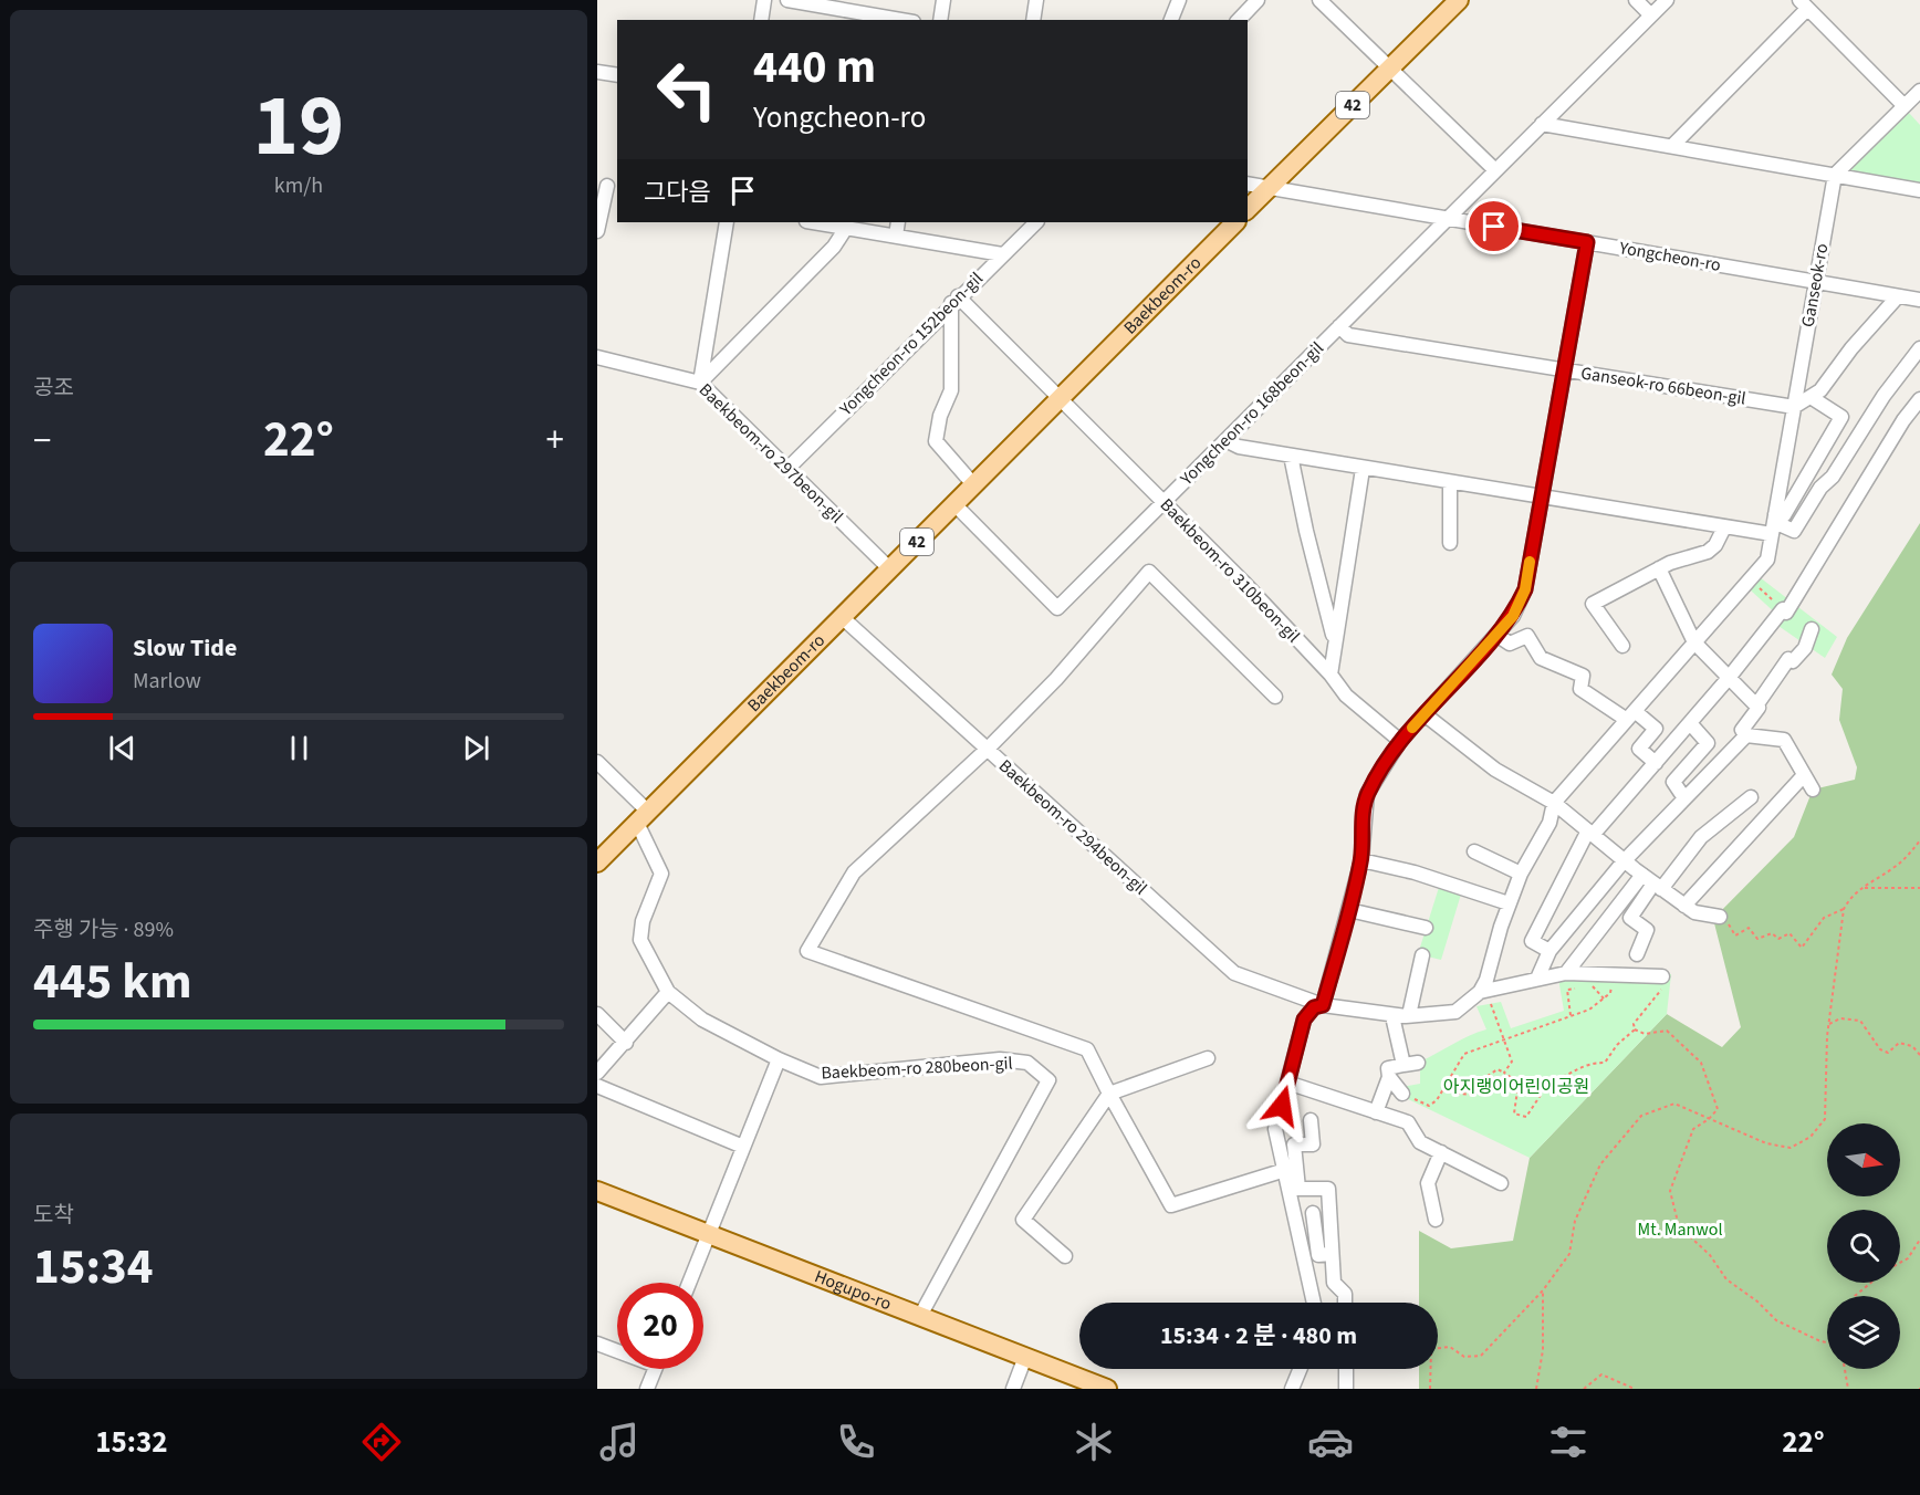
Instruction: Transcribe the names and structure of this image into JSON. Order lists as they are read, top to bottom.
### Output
{
  "streets": {
    "main road": ["42", "Baekbeom-ro", "Hogupo-ro"],
    "street": [
      "Yongcheon-ro",
      "Ganseok-ro",
      "Yongcheon-ro 152beon-gil",
      "Ganseok-ro 66beon-gil",
      "Yongcheon-ro 168beon-gil",
      "Baekbeom-ro 297beon-gil",
      "Baekbeom-ro 310beon-gil",
      "Baekbeom-ro 294beon-gil",
      "Baekbeom-ro 280beon-gil"
    ]
  },
  "crossings": [
    ["42", "Yongcheon-ro"],
    ["Yongcheon-ro", "Ganseok-ro"],
    ["Yongcheon-ro", "Yongcheon-ro 168beon-gil"],
    ["Ganseok-ro", "Ganseok-ro 66beon-gil"],
    ["Baekbeom-ro", "Yongcheon-ro 168beon-gil"],
    ["Baekbeom-ro", "Baekbeom-ro 297beon-gil"],
    ["Baekbeom-ro", "Baekbeom-ro 310beon-gil"],
    ["Baekbeom-ro", "Baekbeom-ro 294beon-gil"],
    ["Baekbeom-ro", "Baekbeom-ro 280beon-gil"],
    ["Yongcheon-ro 152beon-gil", "Baekbeom-ro 297beon-gil"],
    ["Ganseok-ro 66beon-gil", "Yongcheon-ro 168beon-gil"],
    ["Yongcheon-ro 168beon-gil", "Baekbeom-ro 310beon-gil"],
    ["Baekbeom-ro 280beon-gil", "Hogupo-ro"]
  ],
  "parks": ["아지랭이어린이공원", "Mt. Manwol"],
  "north": "right",
  "page": {
    "tile": [
      ["19", "km/h"],
      "공조",
      ["주행 가능 · 89%", "445 km"],
      ["도착", "15:34"]
    ],
    "turn": ["440 m", "Yongcheon-ro"],
    "then": "그다음",
    "heat": ["−", "22°", "+"],
    "song": ["Slow Tide", "Marlow"],
    "limit": "20",
    "trip": "15:34 · 2 분 · 480 m",
    "tabs": ["15:32", "22°"]
  }
}
